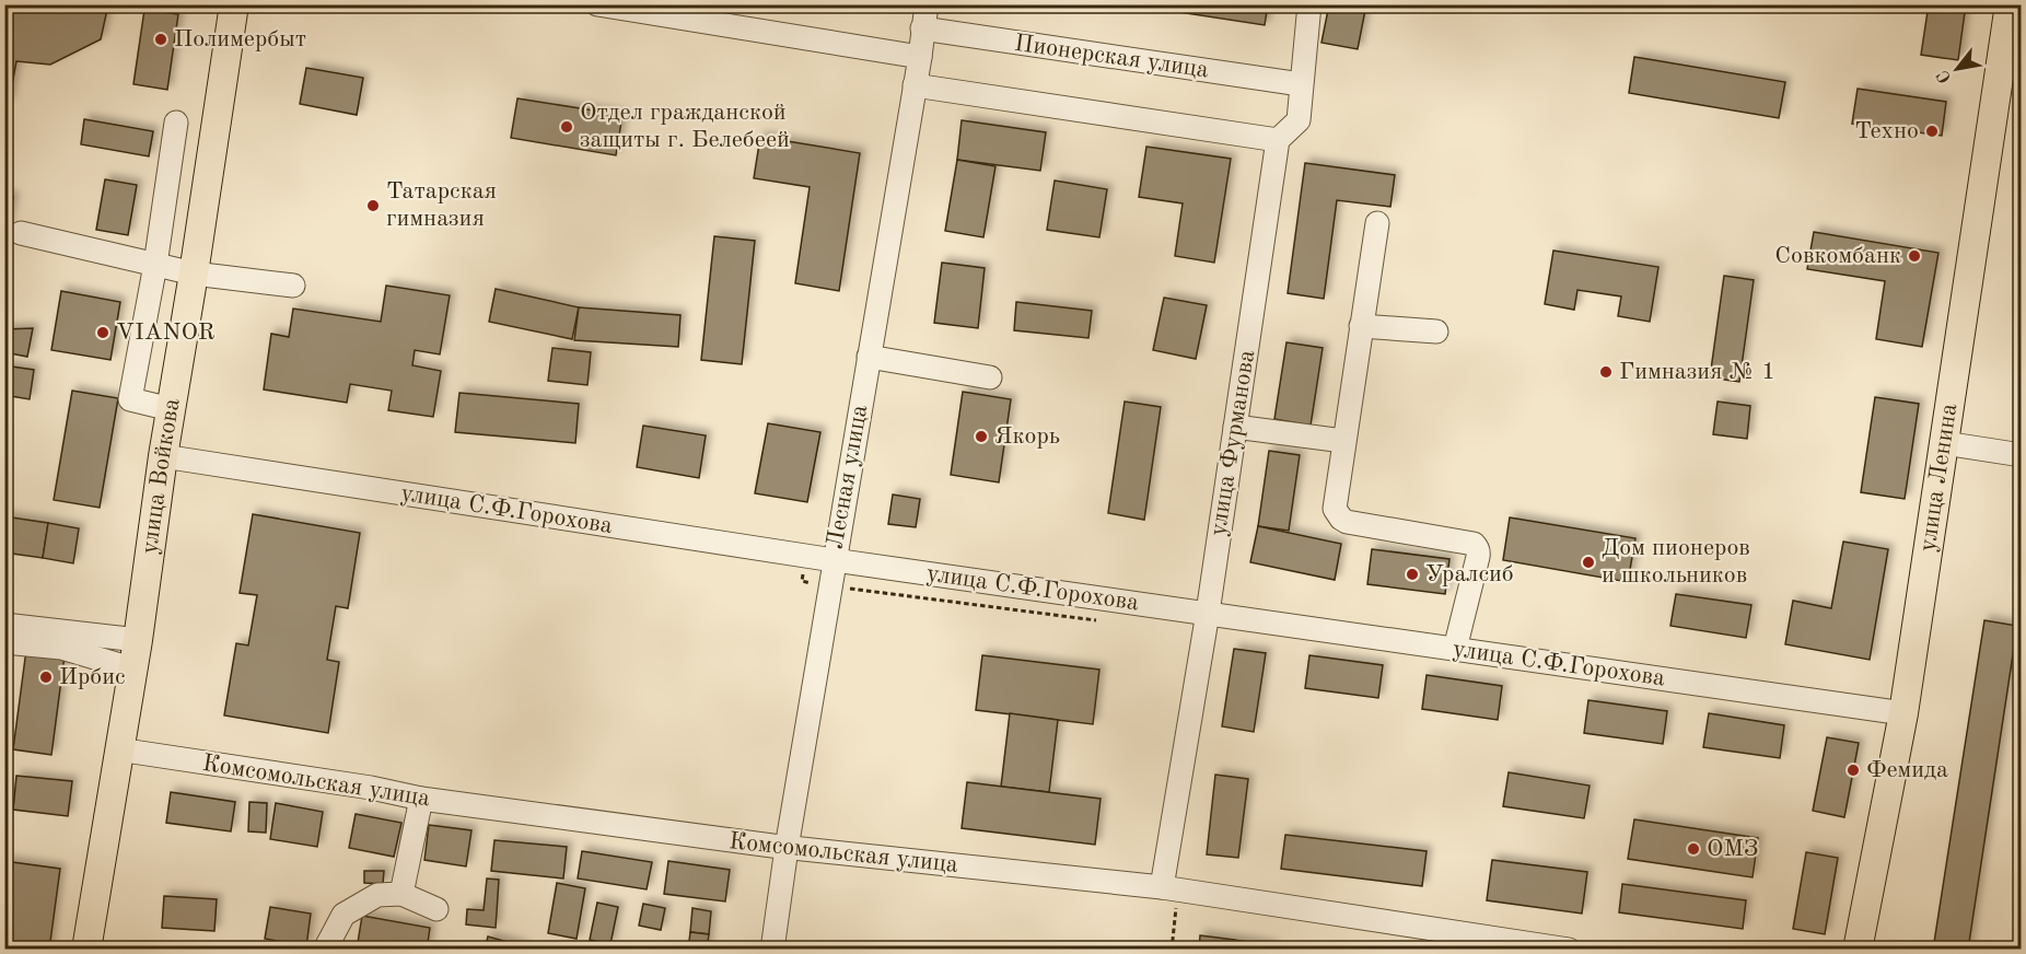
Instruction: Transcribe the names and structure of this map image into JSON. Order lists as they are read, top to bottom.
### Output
{
  "streets": {
    "main road": ["улица Войкова", "улица Ленина"],
    "street": [
      "Пионерская улица",
      "улица Фурманова",
      "Лесная улица",
      "улица С.Ф.Горохова",
      "Комсомольская улица"
    ]
  },
  "crossings": [
    ["Пионерская улица", "Лесная улица"],
    ["улица Фурманова", "улица С.Ф.Горохова"],
    ["улица Фурманова", "Комсомольская улица"],
    ["улица Войкова", "улица С.Ф.Горохова"],
    ["улица Войкова", "Комсомольская улица"],
    ["Лесная улица", "улица С.Ф.Горохова"],
    ["Лесная улица", "Комсомольская улица"],
    ["улица Ленина", "улица С.Ф.Горохова"]
  ],
  "places": [
    "Полимербыт",
    "Отдел гражданской защиты г. Белебеей",
    "Техно",
    "Татарская гимназия",
    "Совкомбанк",
    "VIANOR",
    "Гимназия № 1",
    "Якорь",
    "Дом пионеров и школьников",
    "Уралсиб",
    "Ирбис",
    "Фемида",
    "ОМЗ"
  ],
  "north": "bottom left"
}
